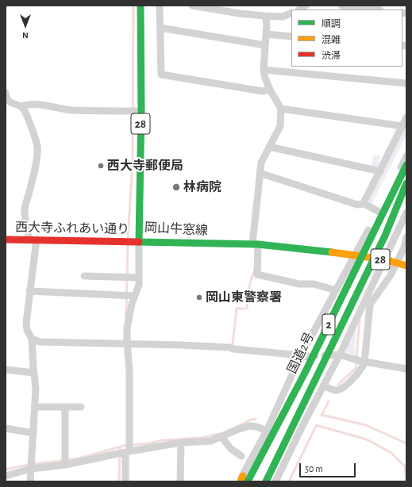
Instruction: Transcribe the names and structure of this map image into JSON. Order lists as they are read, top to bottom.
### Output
{
  "streets": {
    "main road": [
      "28",
      "西大寺ふれあい通り",
      "岡山牛窓線",
      "2",
      "国道2号"
    ]
  },
  "crossings": [
    ["西大寺ふれあい通り", "岡山牛窓線"]
  ],
  "places": ["西大寺郵便局", "林病院", "岡山東警察署"],
  "legend": ["順調", "混雑", "渋滞"],
  "scale_bar": "50 m",
  "north": "bottom"
}
